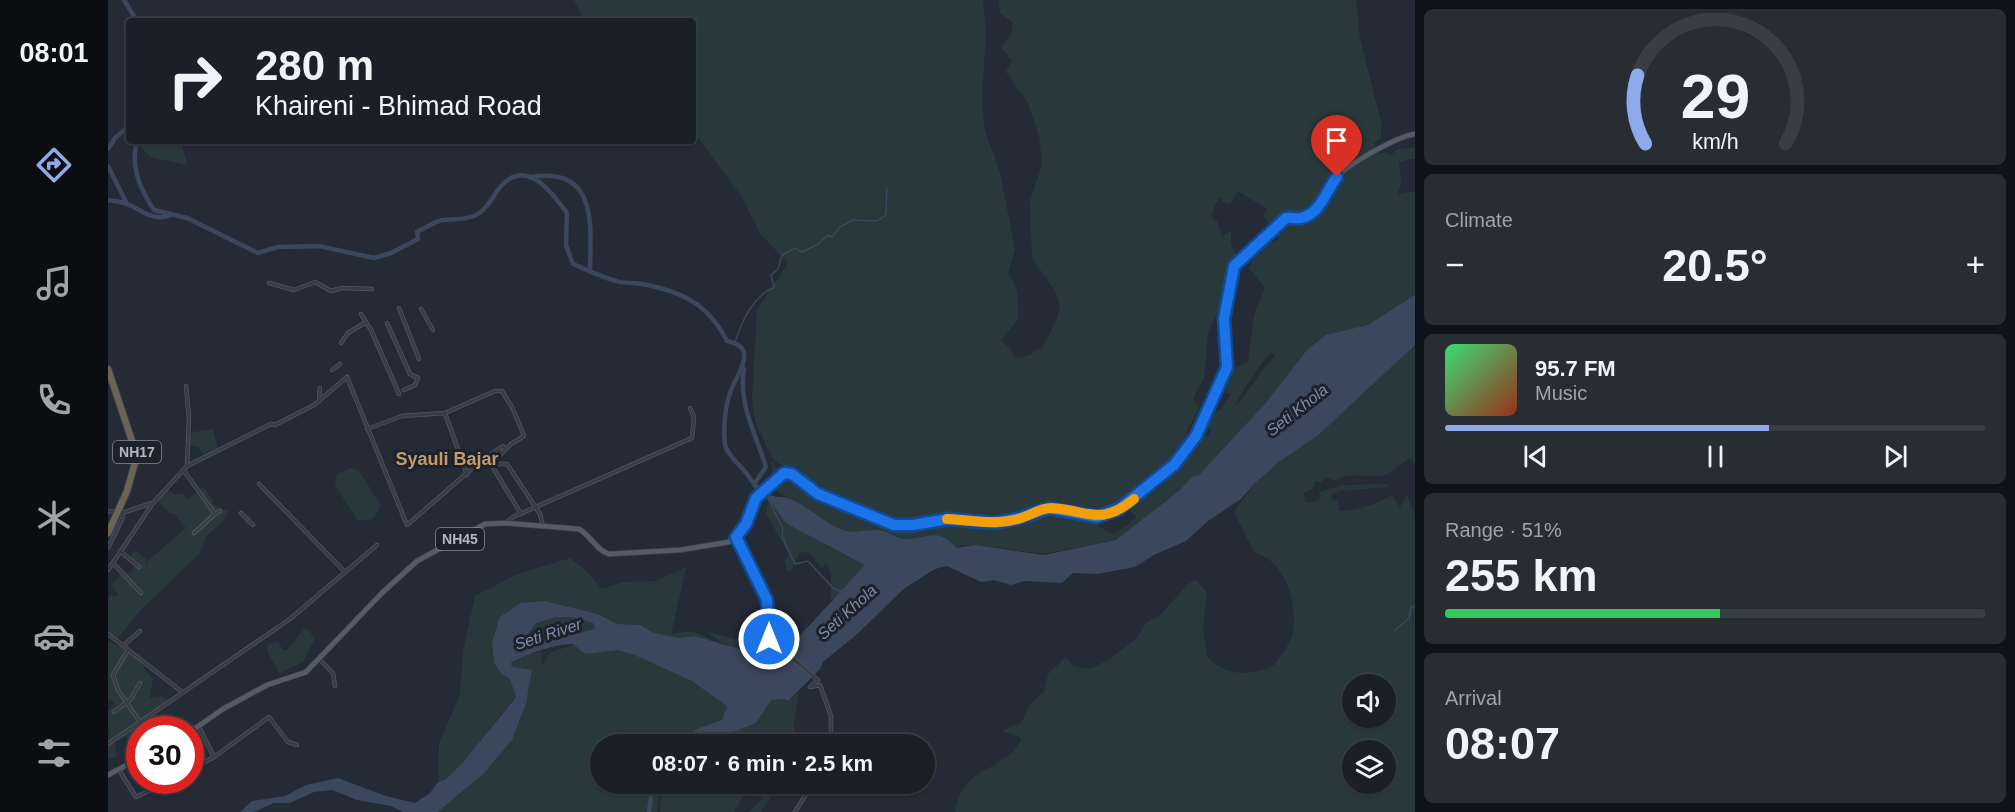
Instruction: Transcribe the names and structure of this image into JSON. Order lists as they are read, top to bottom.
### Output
{
  "streets": {
    "highway": ["NH17"],
    "main road": ["NH45"]
  },
  "districts": ["Syauli Bajar"],
  "water": ["Seti Khola", "Seti River"],
  "page": {
    "tabs": "08:01",
    "turn": ["280 m", "Khaireni - Bhimad Road"],
    "tile": [
      "Climate",
      ["Range · 51%", "255 km"],
      ["Arrival", "08:07"]
    ],
    "heat": ["−", "20.5°", "+"],
    "song": ["95.7 FM", "Music"],
    "limit": "30",
    "trip": "08:07 · 6 min · 2.5 km",
    "gauge": ["29", "km/h"]
  }
}
